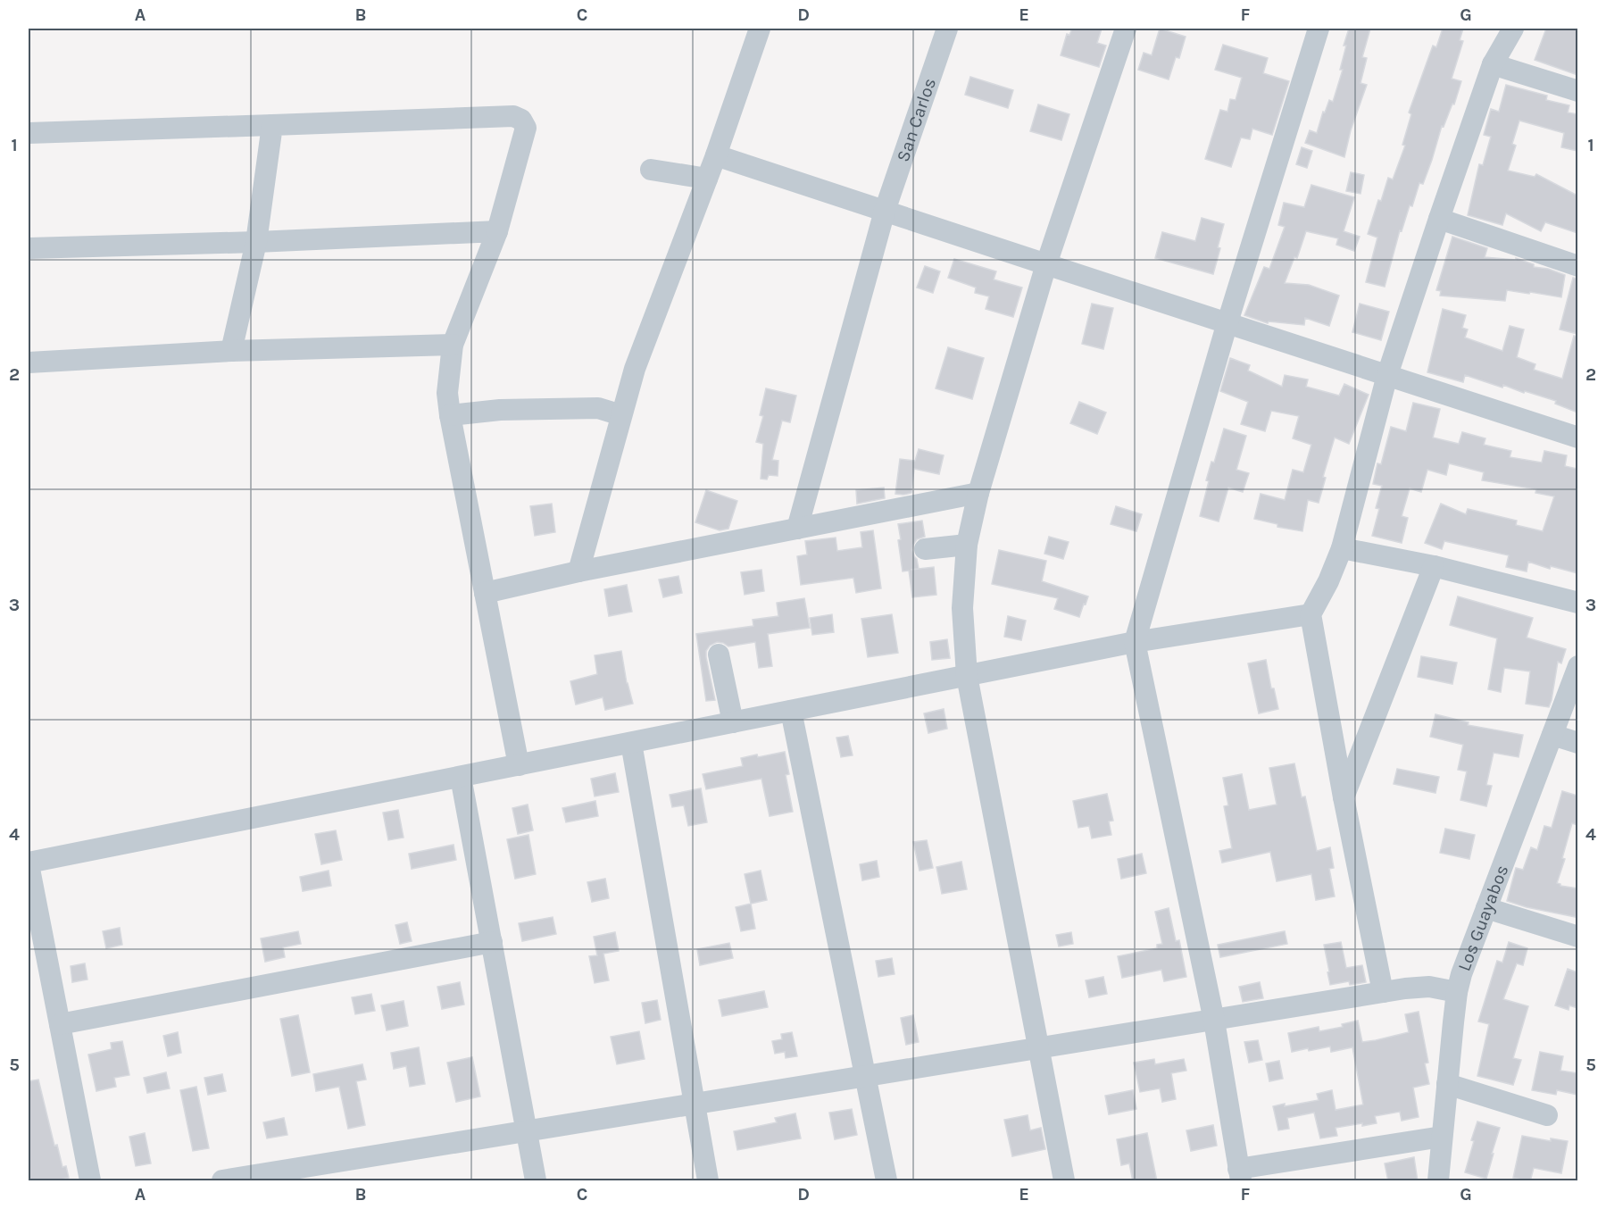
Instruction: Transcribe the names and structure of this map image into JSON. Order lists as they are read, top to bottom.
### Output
{
  "streets": {
    "street": ["San Carlos", "Los Guayabos"]
  },
  "grid": {
    "columns": [
      "A",
      "B",
      "C",
      "D",
      "E",
      "F",
      "G"
    ],
    "rows": [
      "1",
      "2",
      "3",
      "4",
      "5"
    ]
  }
}
